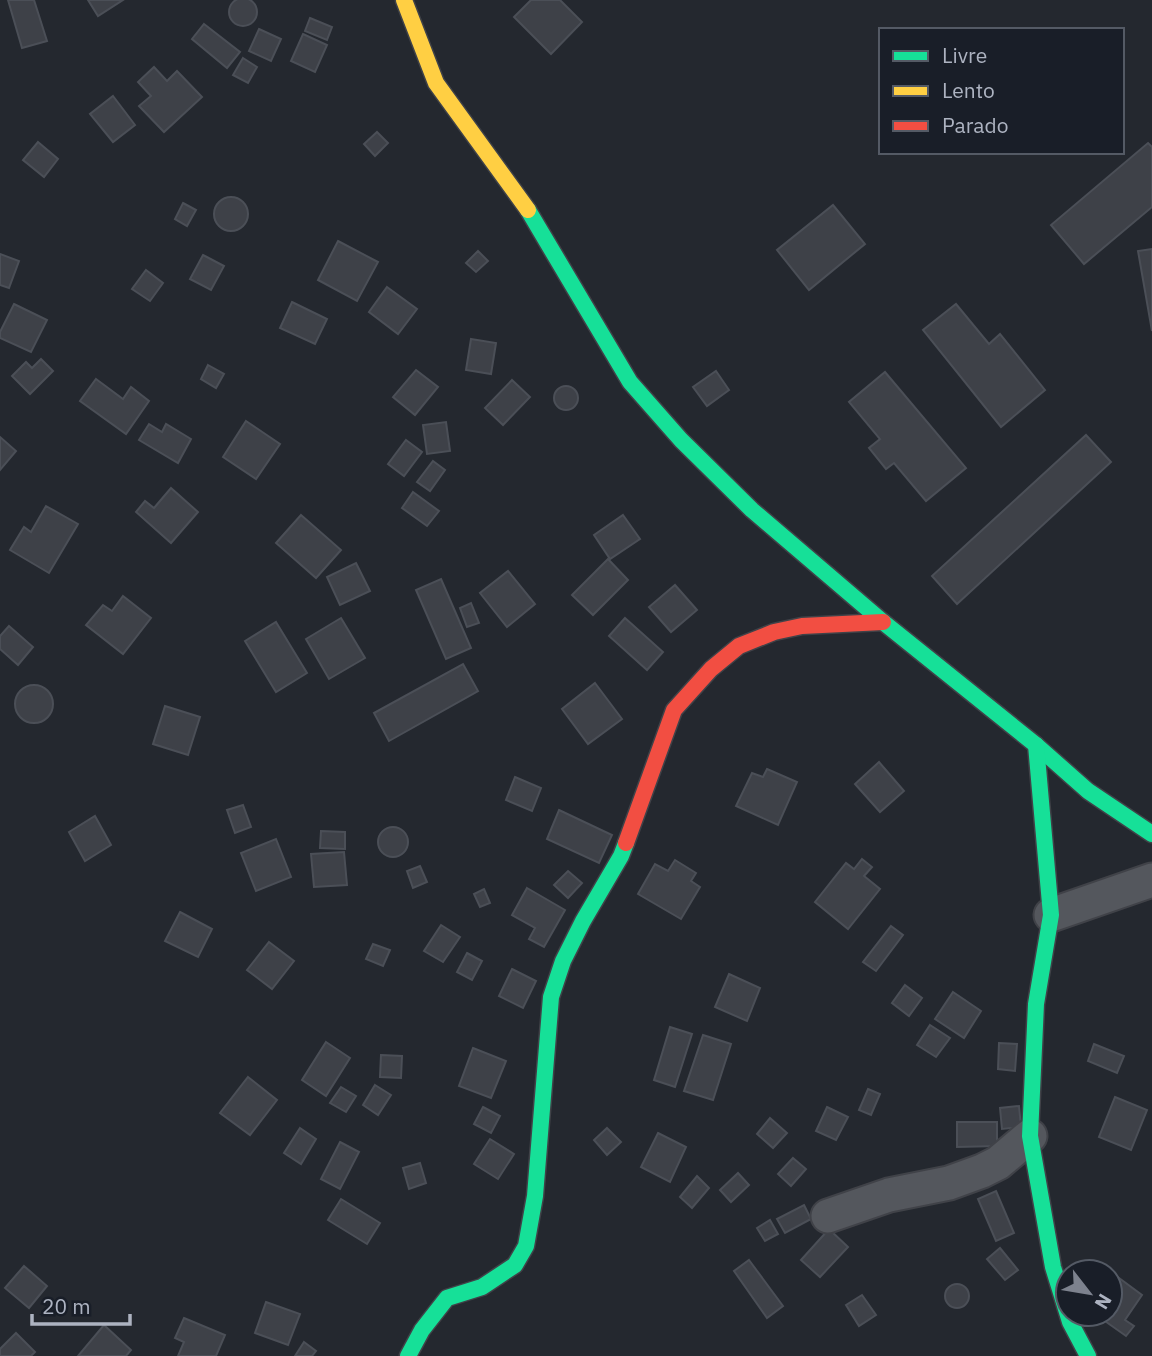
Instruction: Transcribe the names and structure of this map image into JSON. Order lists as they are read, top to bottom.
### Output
{
  "legend": ["Livre", "Lento", "Parado"],
  "scale_bar": "20 m",
  "north": "bottom right"
}
